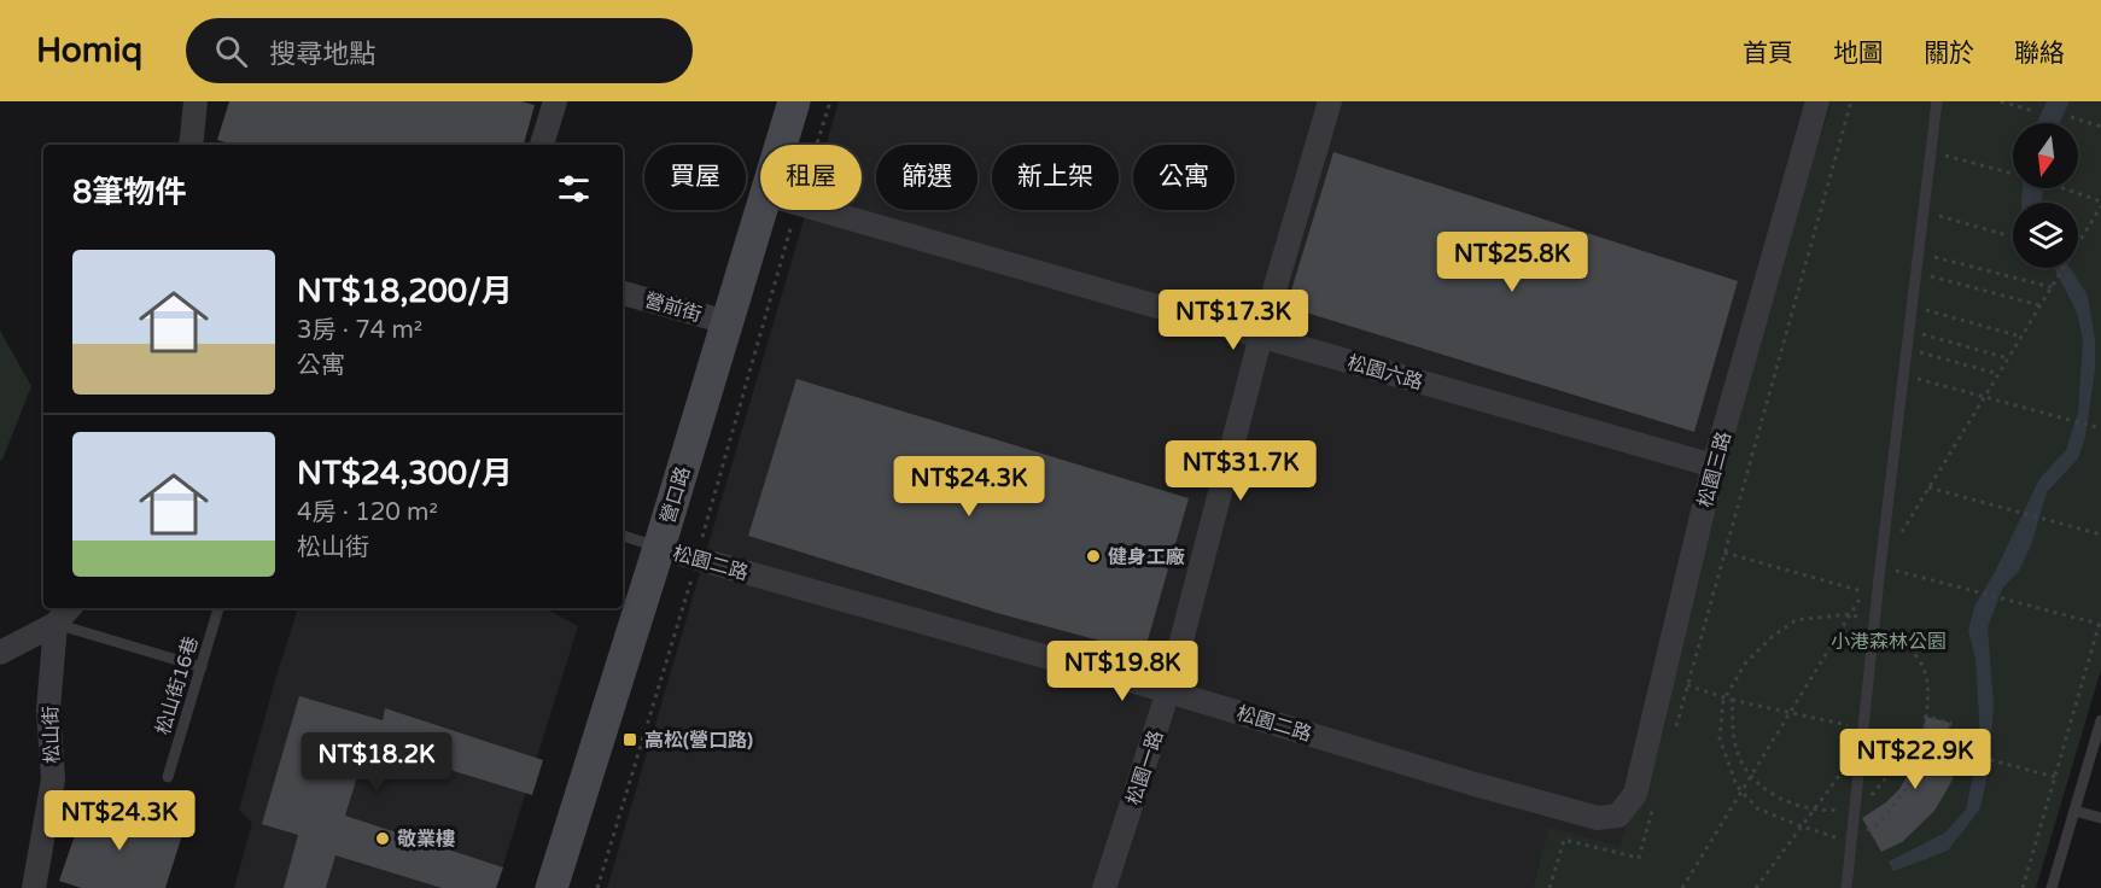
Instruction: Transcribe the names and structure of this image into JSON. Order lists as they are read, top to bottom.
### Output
{
  "streets": {
    "street": [
      "營前街",
      "松園六路",
      "松園三路",
      "營口路",
      "松園二路",
      "松山街",
      "松園一路"
    ],
    "lane": ["松山街16巷"]
  },
  "crossings": [
    ["營前街", "營口路"],
    ["松園六路", "松園三路"],
    ["松園六路", "松園一路"],
    ["松園三路", "松園二路"],
    ["營口路", "松園二路"],
    ["松園二路", "松園一路"]
  ],
  "parks": ["小港森林公園"],
  "places": {
    "other": ["健身工廠", "敬業樓"],
    "transit": ["高松(營口路)"]
  },
  "north": "bottom",
  "page": {
    "header": "Homiq",
    "search": "搜尋地點",
    "nav": [
      "首頁",
      "地圖",
      "關於",
      "聯絡"
    ],
    "chip": [
      "買屋",
      "租屋",
      "篩選",
      "新上架",
      "公寓"
    ],
    "heading": "8筆物件",
    "price": [
      "NT$25.8K",
      "NT$17.3K",
      "NT$31.7K",
      "NT$24.3K",
      "NT$19.8K",
      "NT$22.9K",
      "NT$18.2K",
      "NT$24.3K"
    ],
    "list": [
      {
        "name": "NT$18,200/月",
        "note": "3房 · 74 m² · 公寓"
      },
      {
        "name": "NT$24,300/月",
        "note": "4房 · 120 m² · 松山街"
      }
    ]
  }
}
